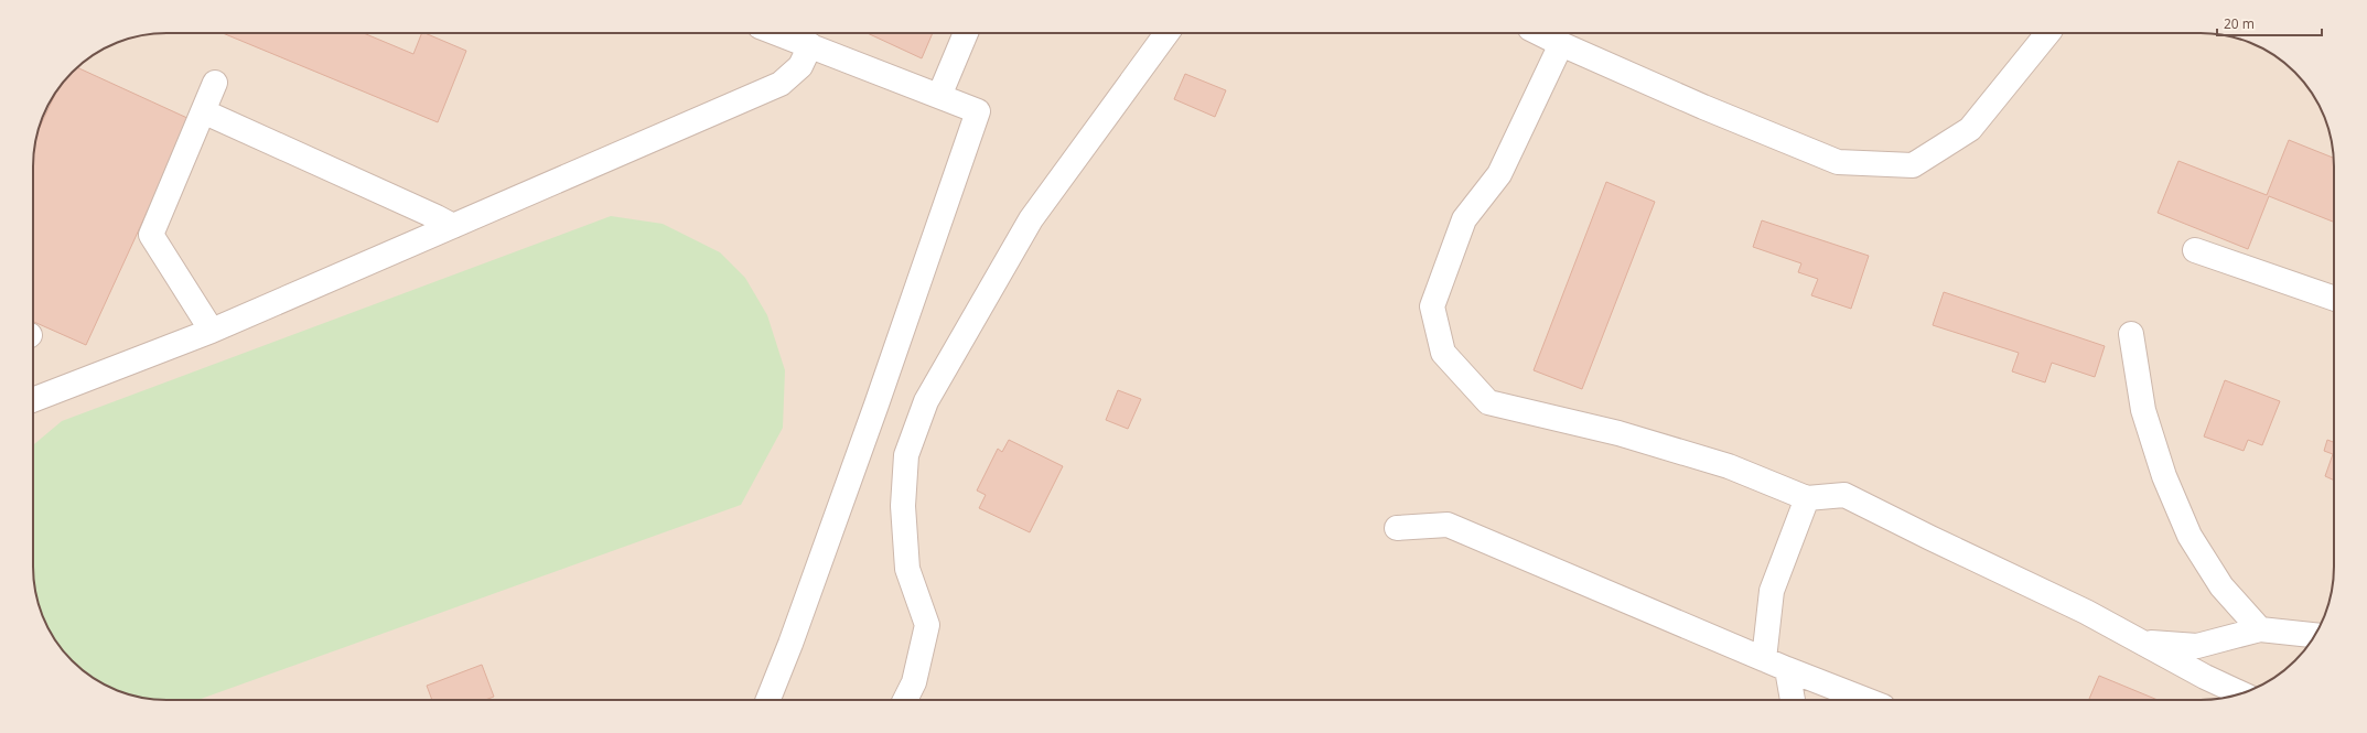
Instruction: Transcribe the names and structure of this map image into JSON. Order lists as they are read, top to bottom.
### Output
{
  "scale_bar": "20 m"
}
